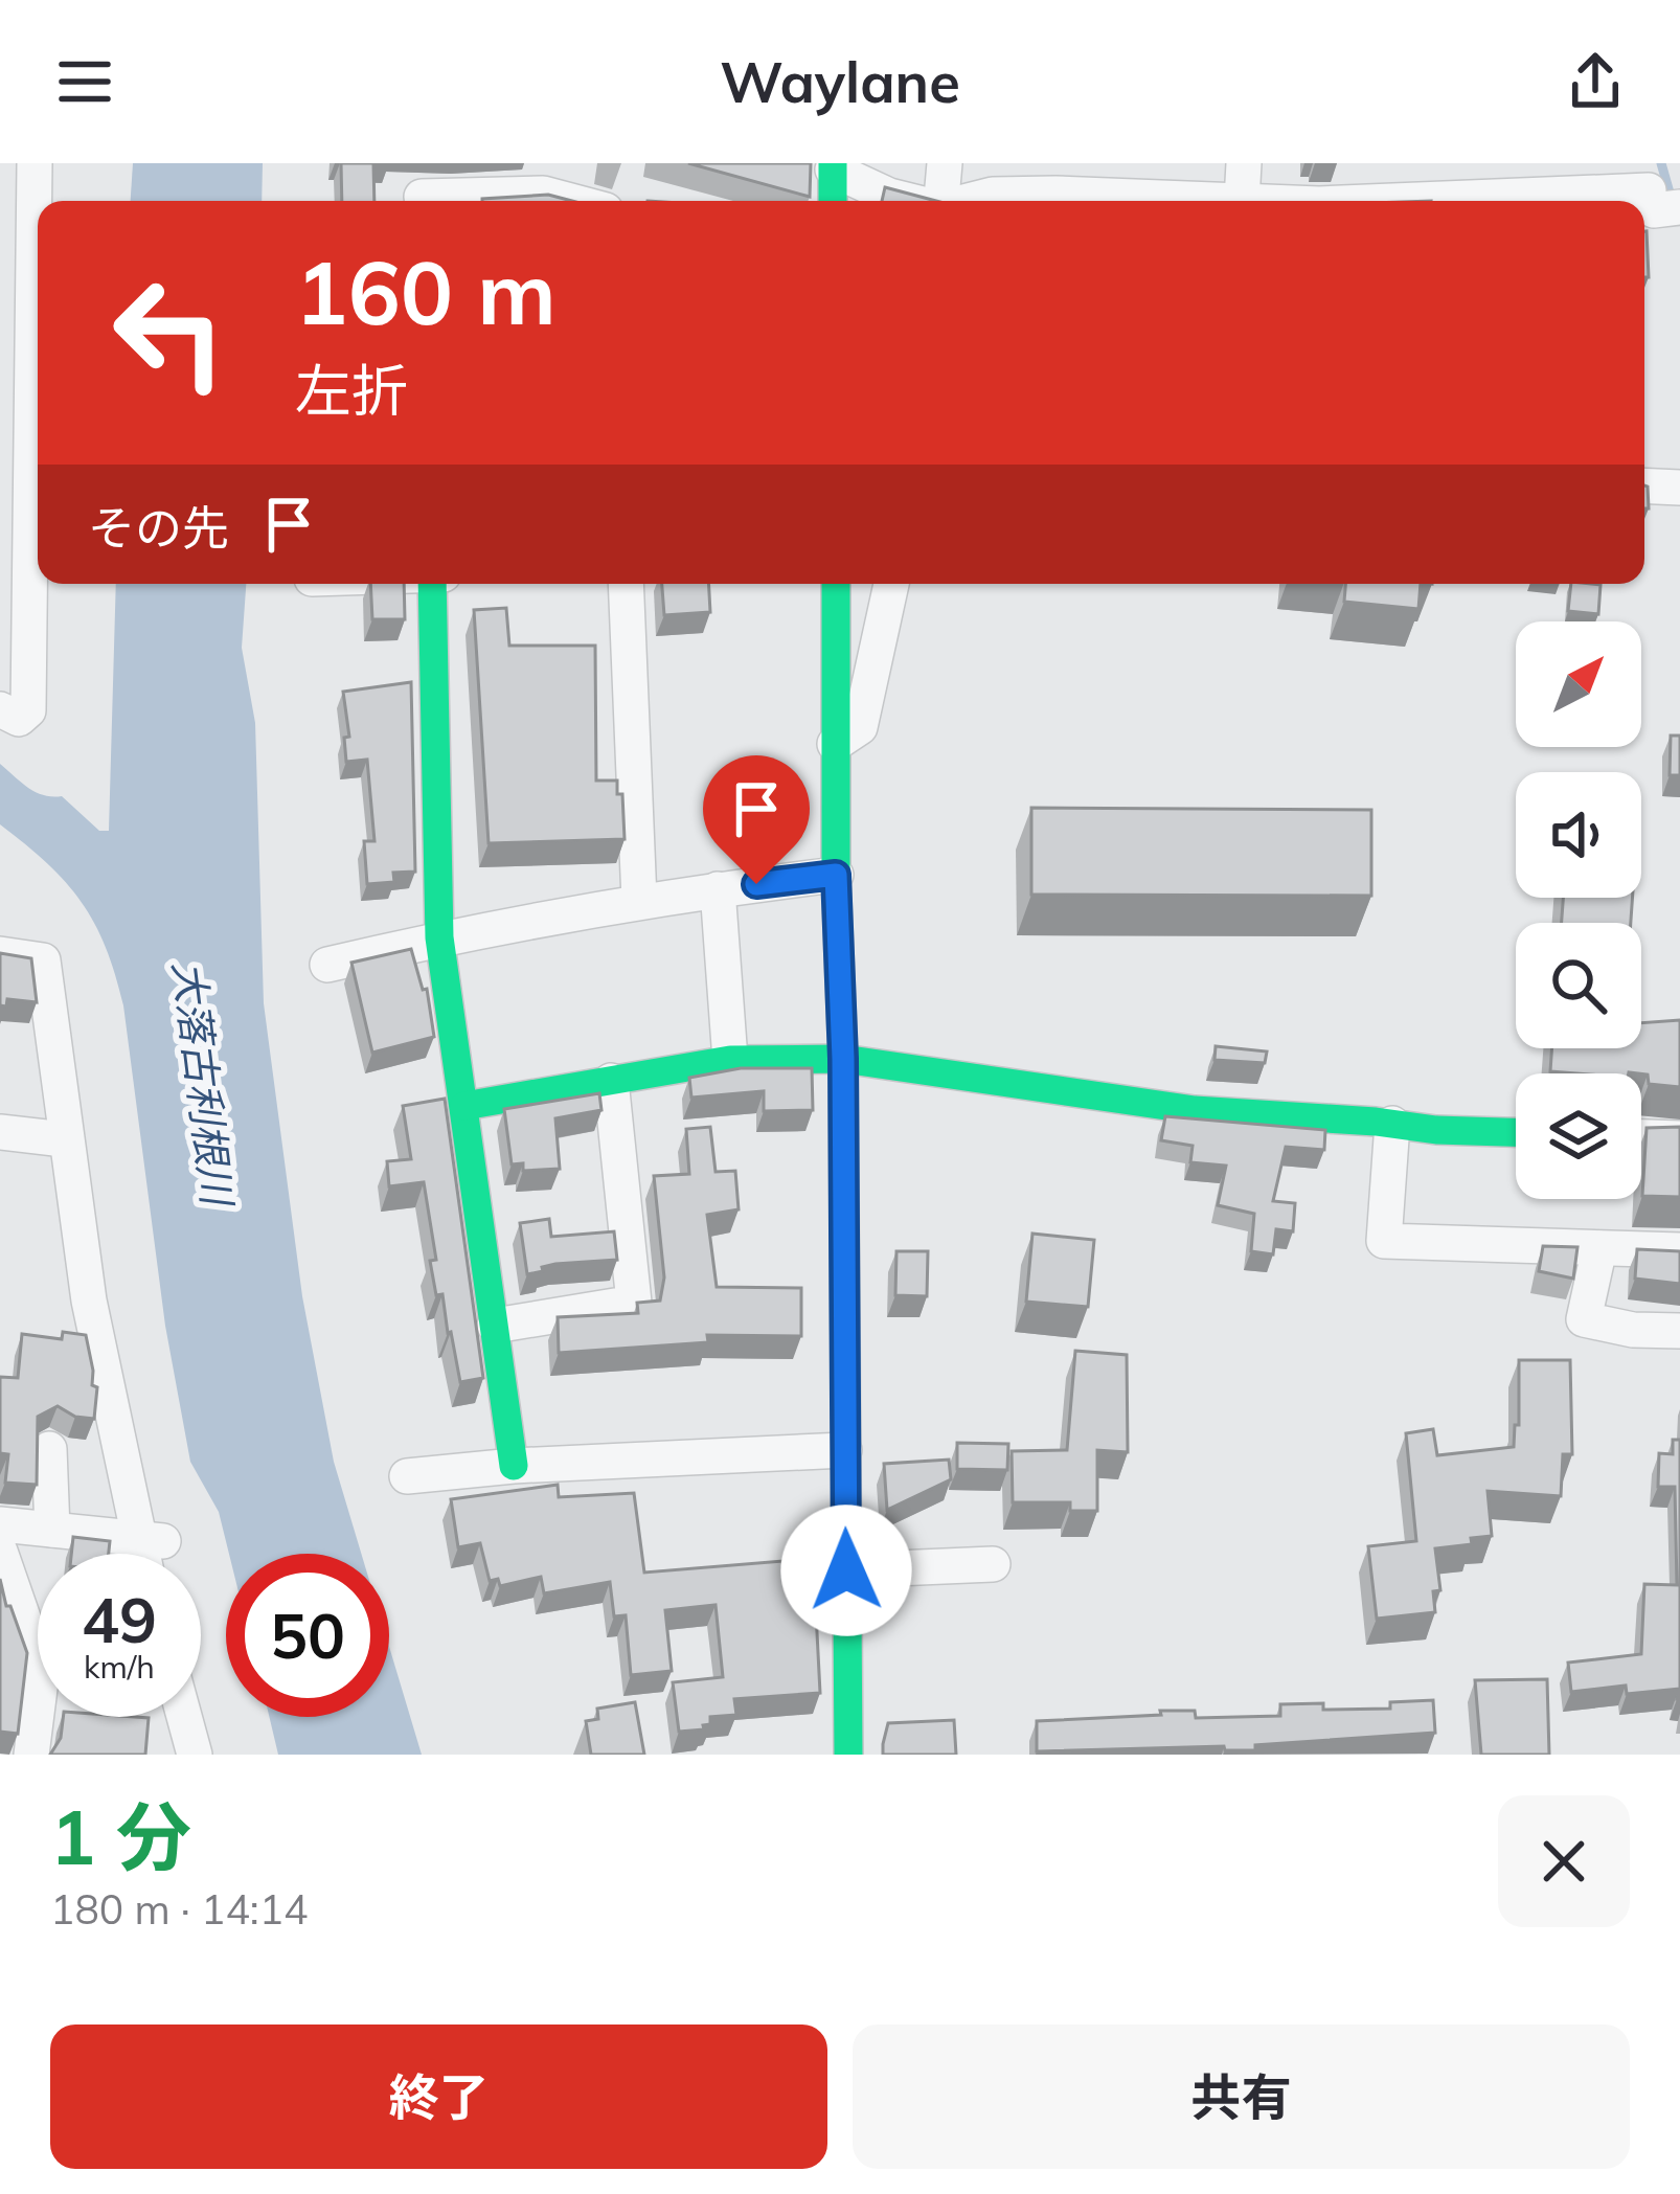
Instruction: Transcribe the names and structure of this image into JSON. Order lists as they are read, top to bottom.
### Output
{
  "water": ["大落古利根川"],
  "north": "top right",
  "page": {
    "header": "Waylane",
    "turn": ["160 m", "左折"],
    "then": "その先",
    "speed": "49 km/h",
    "limit": "50",
    "heading": ["1 分", "180 m · 14:14"],
    "buttons": ["終了", "共有"]
  }
}
